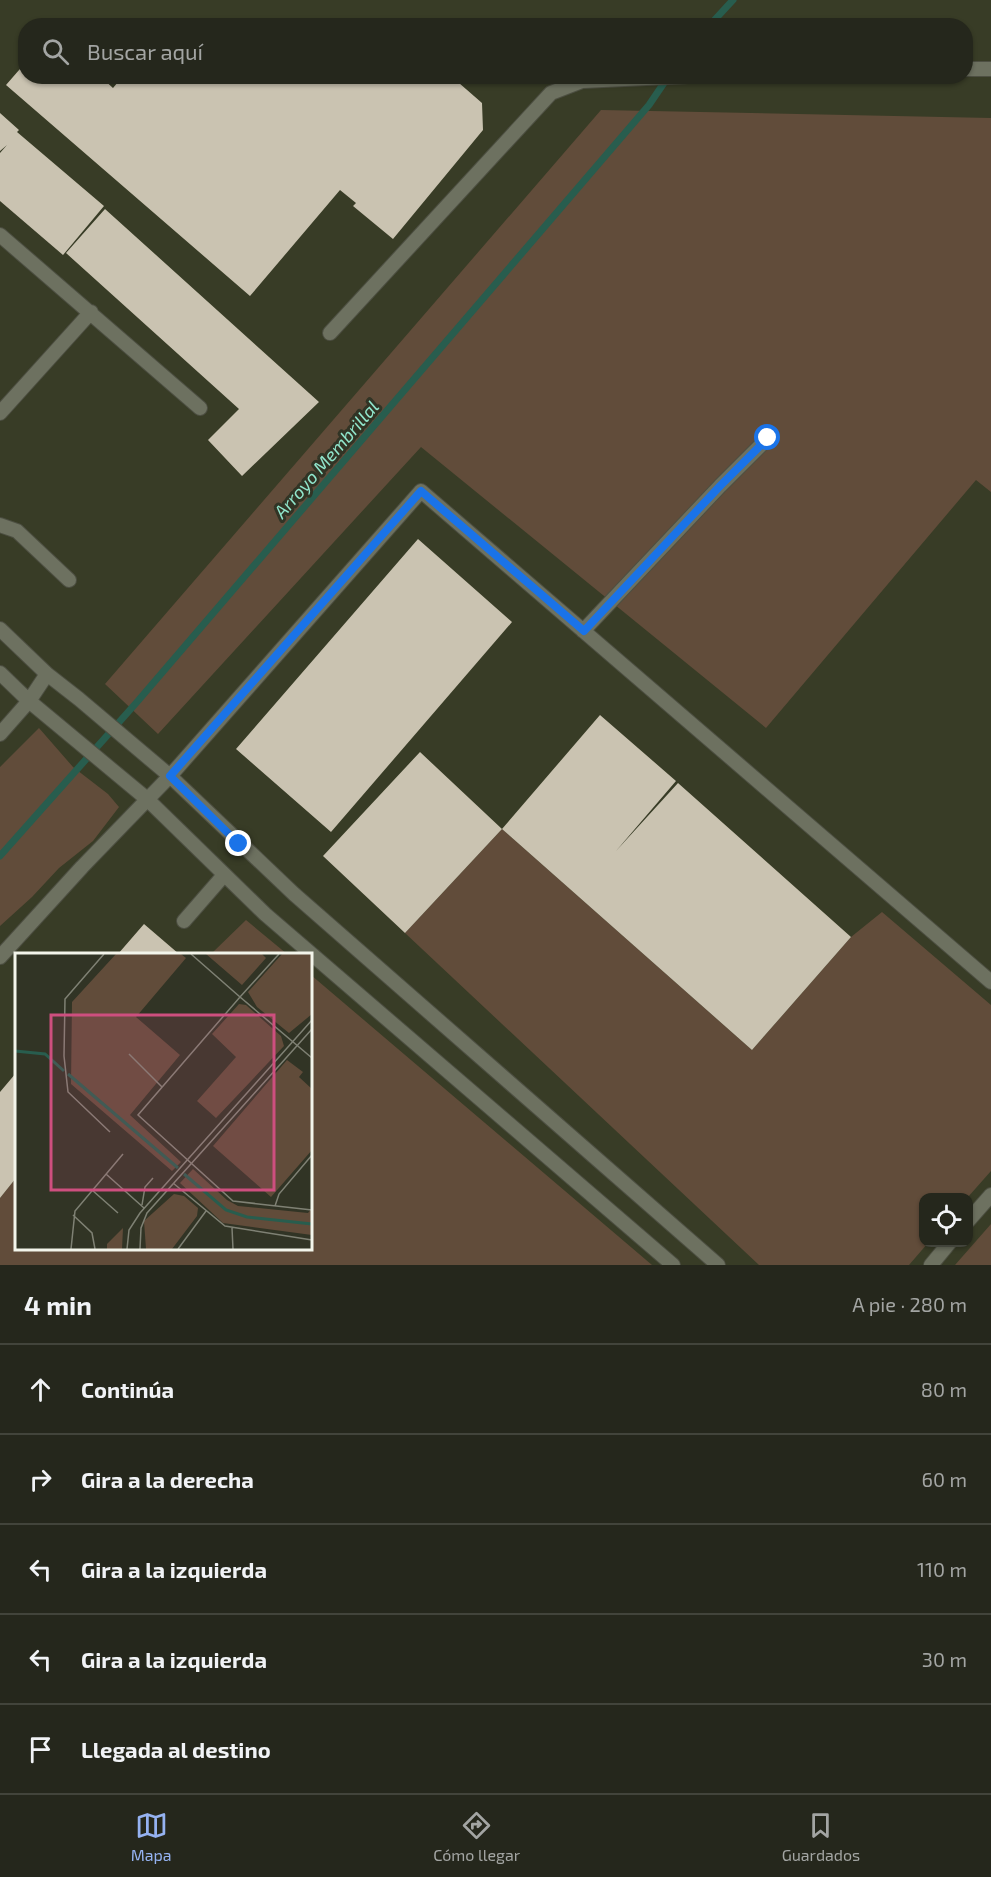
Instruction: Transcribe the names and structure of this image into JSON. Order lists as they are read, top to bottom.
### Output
{
  "water": ["Arroyo Membrillal"],
  "page": {
    "search": "Buscar aquí",
    "heading": ["4 min", "A pie · 280 m"],
    "list": [
      ["Continúa", "80 m"],
      ["Gira a la derecha", "60 m"],
      ["Gira a la izquierda", "110 m"],
      ["Gira a la izquierda", "30 m"],
      "Llegada al destino"
    ],
    "nav": ["Mapa", "Cómo llegar", "Guardados"]
  }
}
